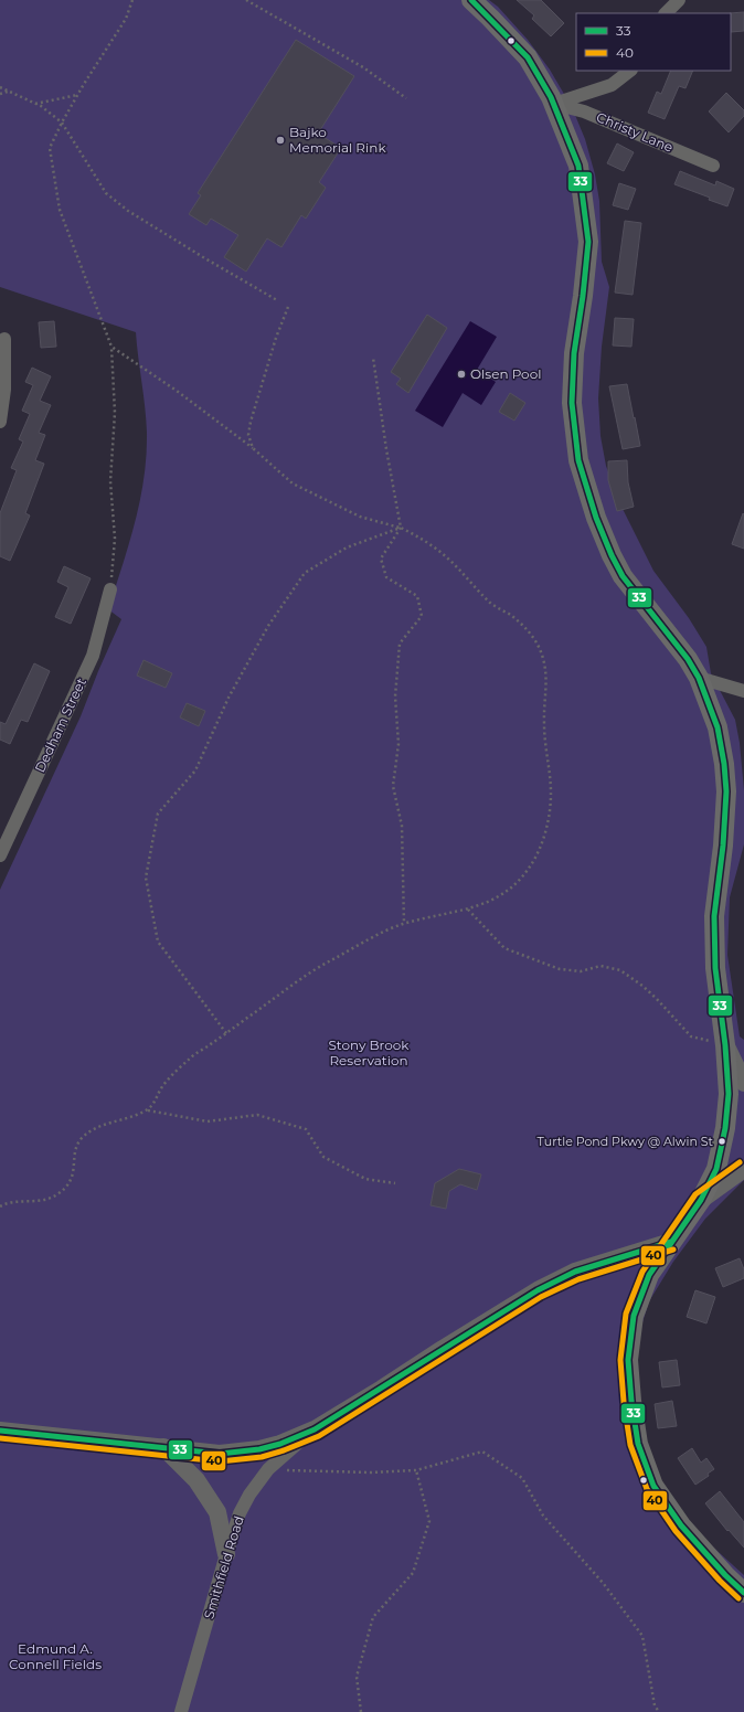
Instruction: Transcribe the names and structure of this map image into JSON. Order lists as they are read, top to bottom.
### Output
{
  "streets": {
    "street": ["Christy Lane", "Dedham Street", "Smithfield Road"]
  },
  "parks": ["Stony Brook Reservation", "Edmund A. Connell Fields"],
  "places": ["Bajko Memorial Rink", "Olsen Pool", "Turtle Pond Pkwy @ Alwin St"],
  "lines": ["transit line 33", "transit line 40"],
  "legend": ["33", "40"]
}
